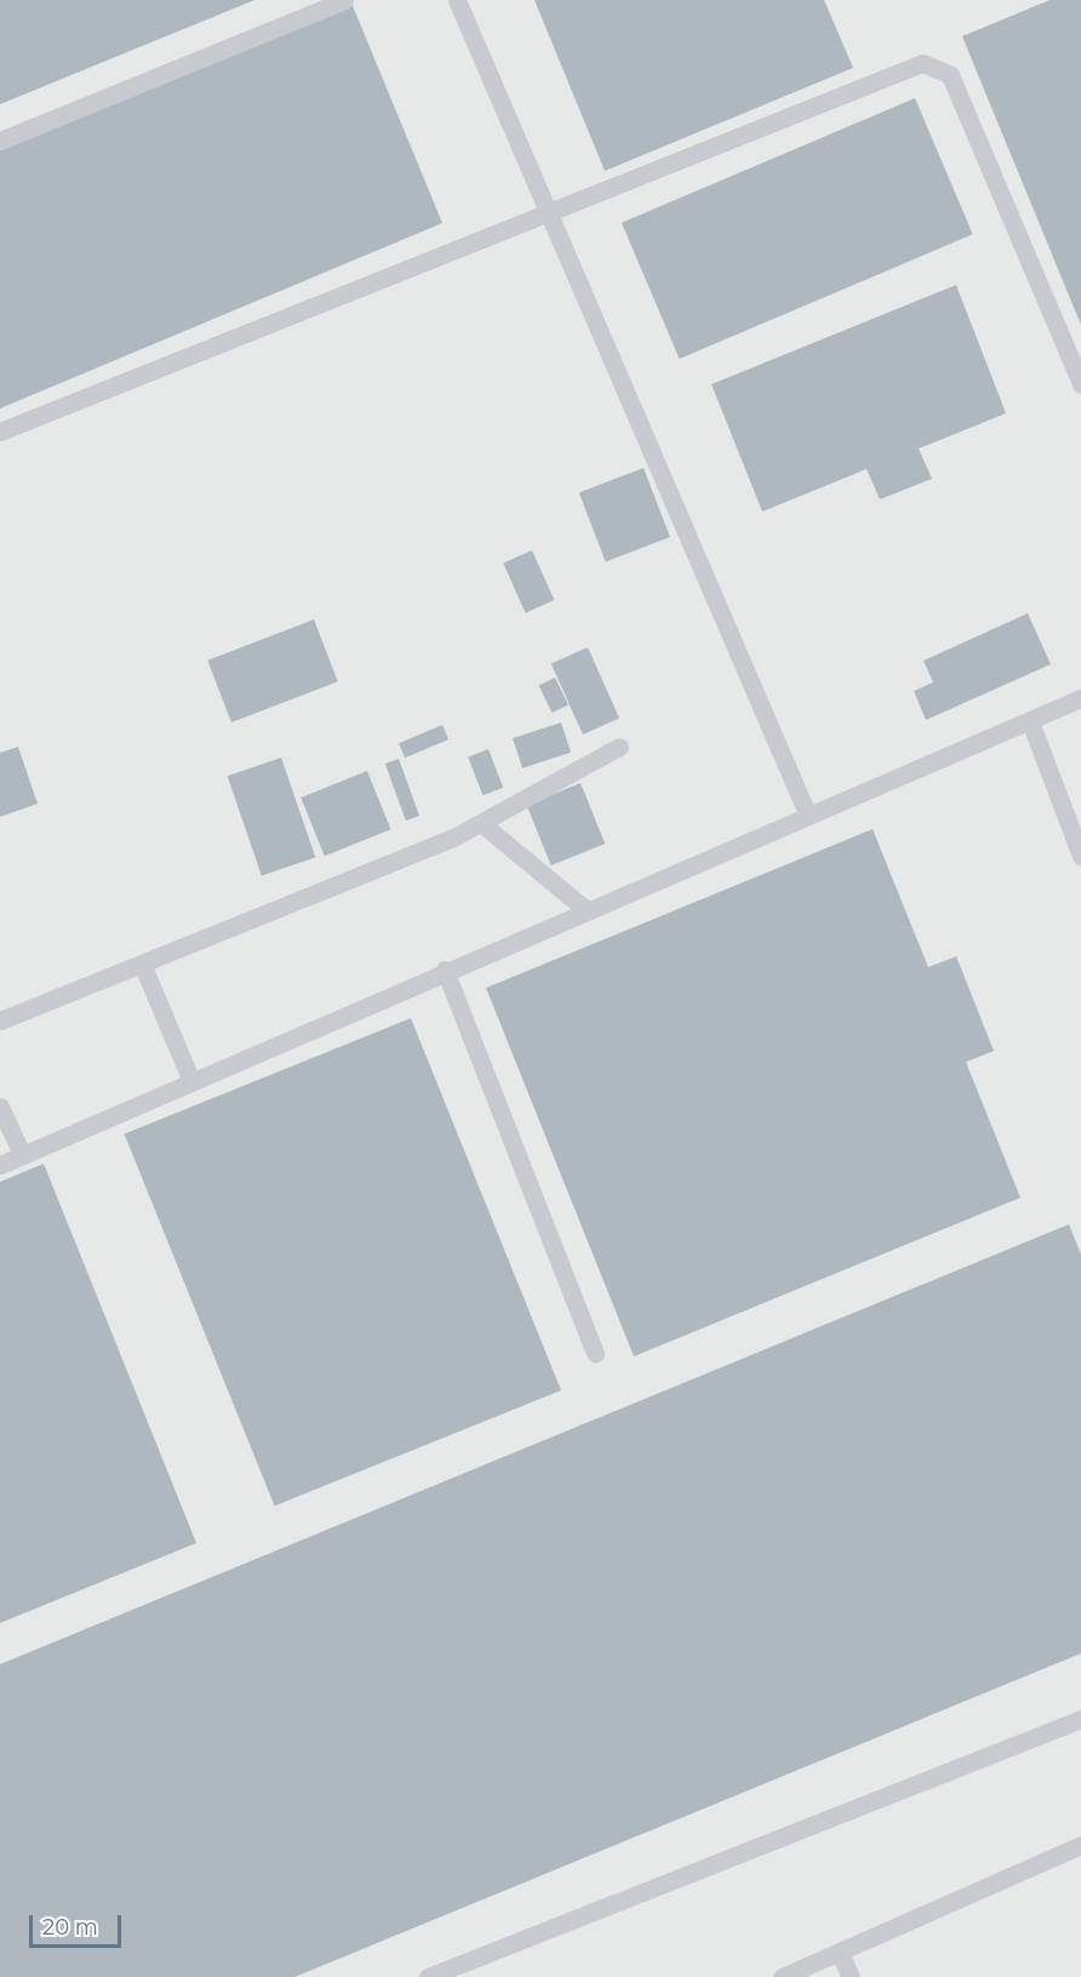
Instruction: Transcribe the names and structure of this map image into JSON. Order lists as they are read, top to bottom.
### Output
{
  "scale_bar": "20 m"
}
